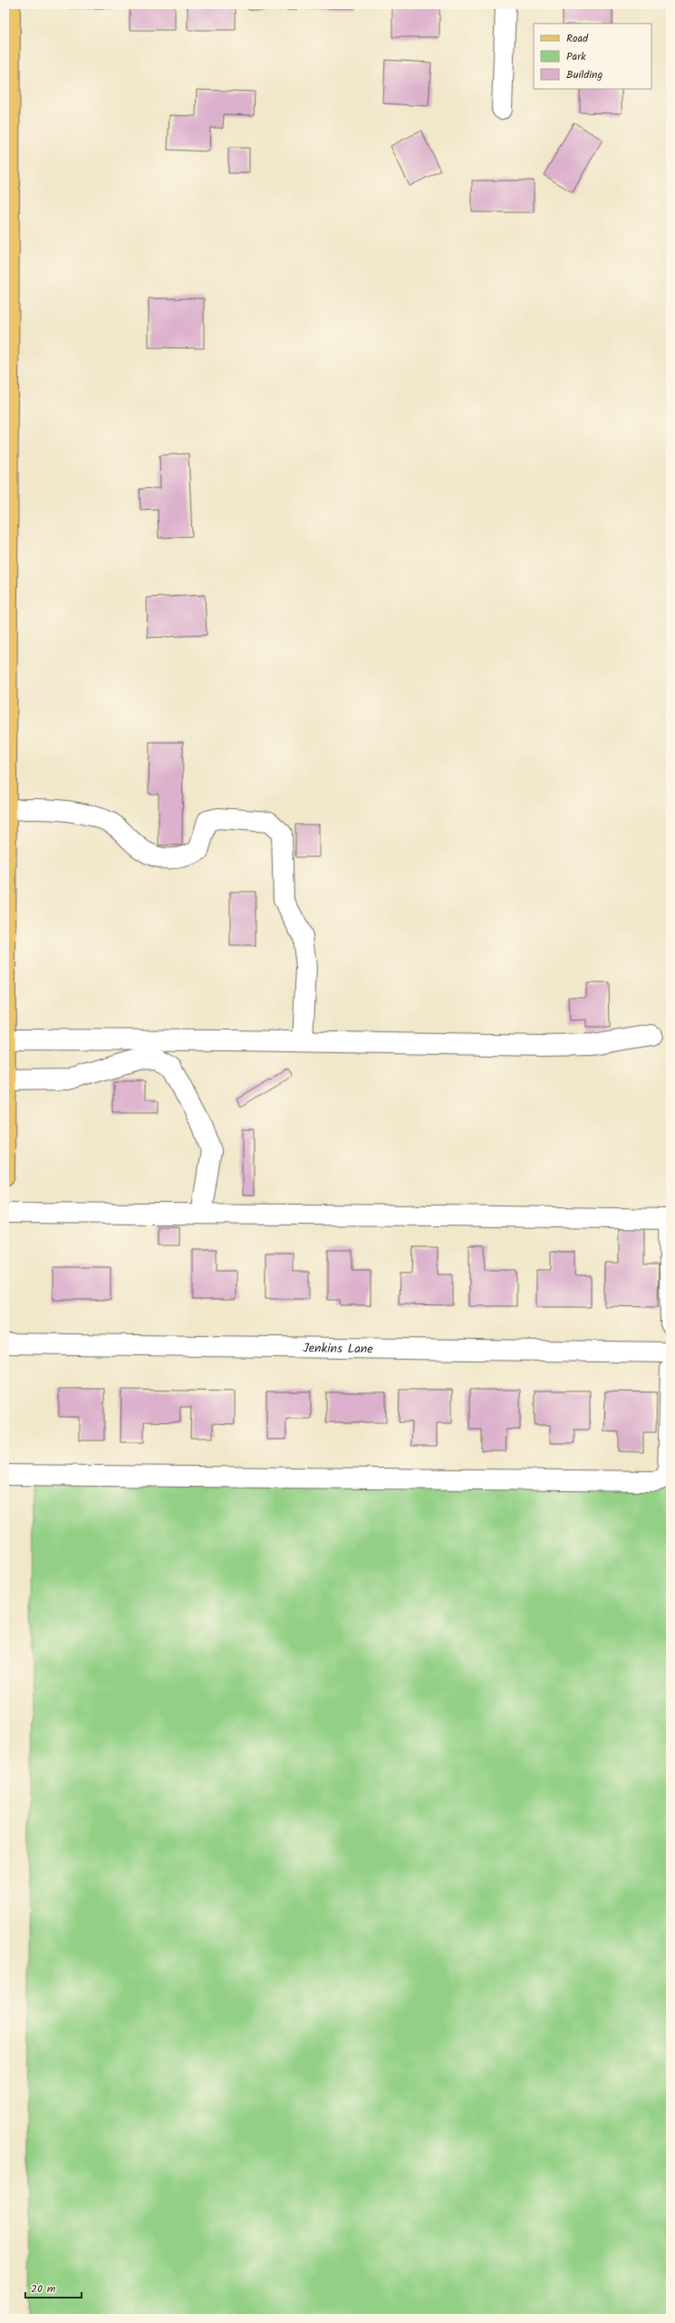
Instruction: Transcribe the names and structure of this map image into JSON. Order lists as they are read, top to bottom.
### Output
{
  "streets": {
    "street": ["Jenkins Lane"]
  },
  "legend": ["Road", "Park", "Building"],
  "scale_bar": "20 m"
}
